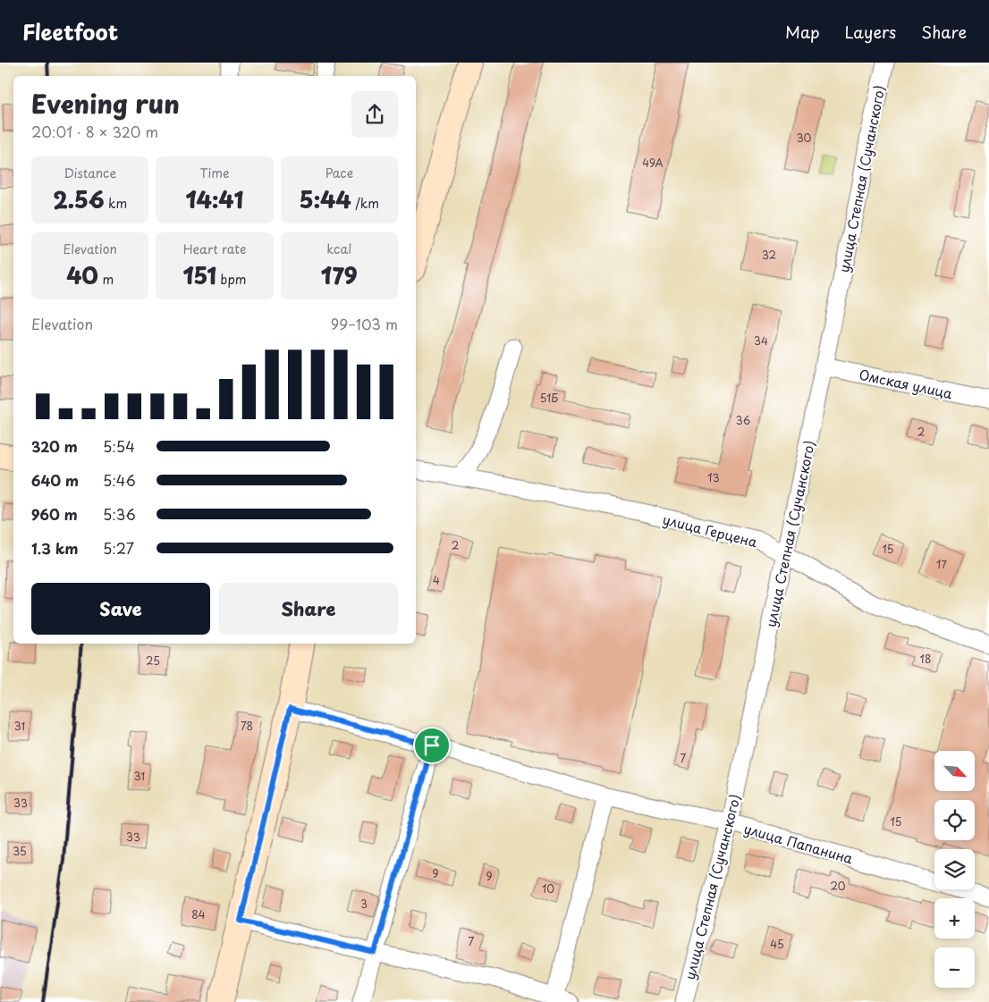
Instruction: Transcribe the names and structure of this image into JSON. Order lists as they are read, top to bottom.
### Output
{
  "streets": {
    "street": [
      "улица Степная (Сучанского)",
      "Омская улица",
      "улица Герцена",
      "улица Папанина"
    ]
  },
  "crossings": [
    ["улица Степная (Сучанского)", "Омская улица"],
    ["улица Степная (Сучанского)", "улица Герцена"],
    ["улица Степная (Сучанского)", "улица Папанина"]
  ],
  "house_numbers": [
    "30",
    "49А",
    "32",
    "34",
    "51Б",
    "36",
    "2",
    "13",
    "2",
    "15",
    "17",
    "4",
    "18",
    "25",
    "31",
    "78",
    "7",
    "31",
    "33",
    "15",
    "33",
    "35",
    "9",
    "9",
    "20",
    "10",
    "3",
    "84",
    "7",
    "45"
  ],
  "north": "bottom right",
  "page": {
    "header": "Fleetfoot",
    "nav": ["Map", "Layers", "Share"],
    "heading": ["Evening run", "20:01 · 8 × 320 m"],
    "stats": [
      ["Distance", "2.56 km"],
      ["Time", "14:41"],
      ["Pace", "5:44 /km"],
      ["Elevation", "40 m"],
      ["Heart rate", "151 bpm"],
      ["kcal", "179"]
    ],
    "chart": ["Elevation", "99–103 m"],
    "list": [
      {
        "name": "320 m",
        "note": "5:54"
      },
      {
        "name": "640 m",
        "note": "5:46"
      },
      {
        "name": "960 m",
        "note": "5:36"
      },
      {
        "name": "1.3 km",
        "note": "5:27"
      }
    ],
    "buttons": ["Save", "Share"],
    "map_buttons": ["+", "−"]
  }
}
